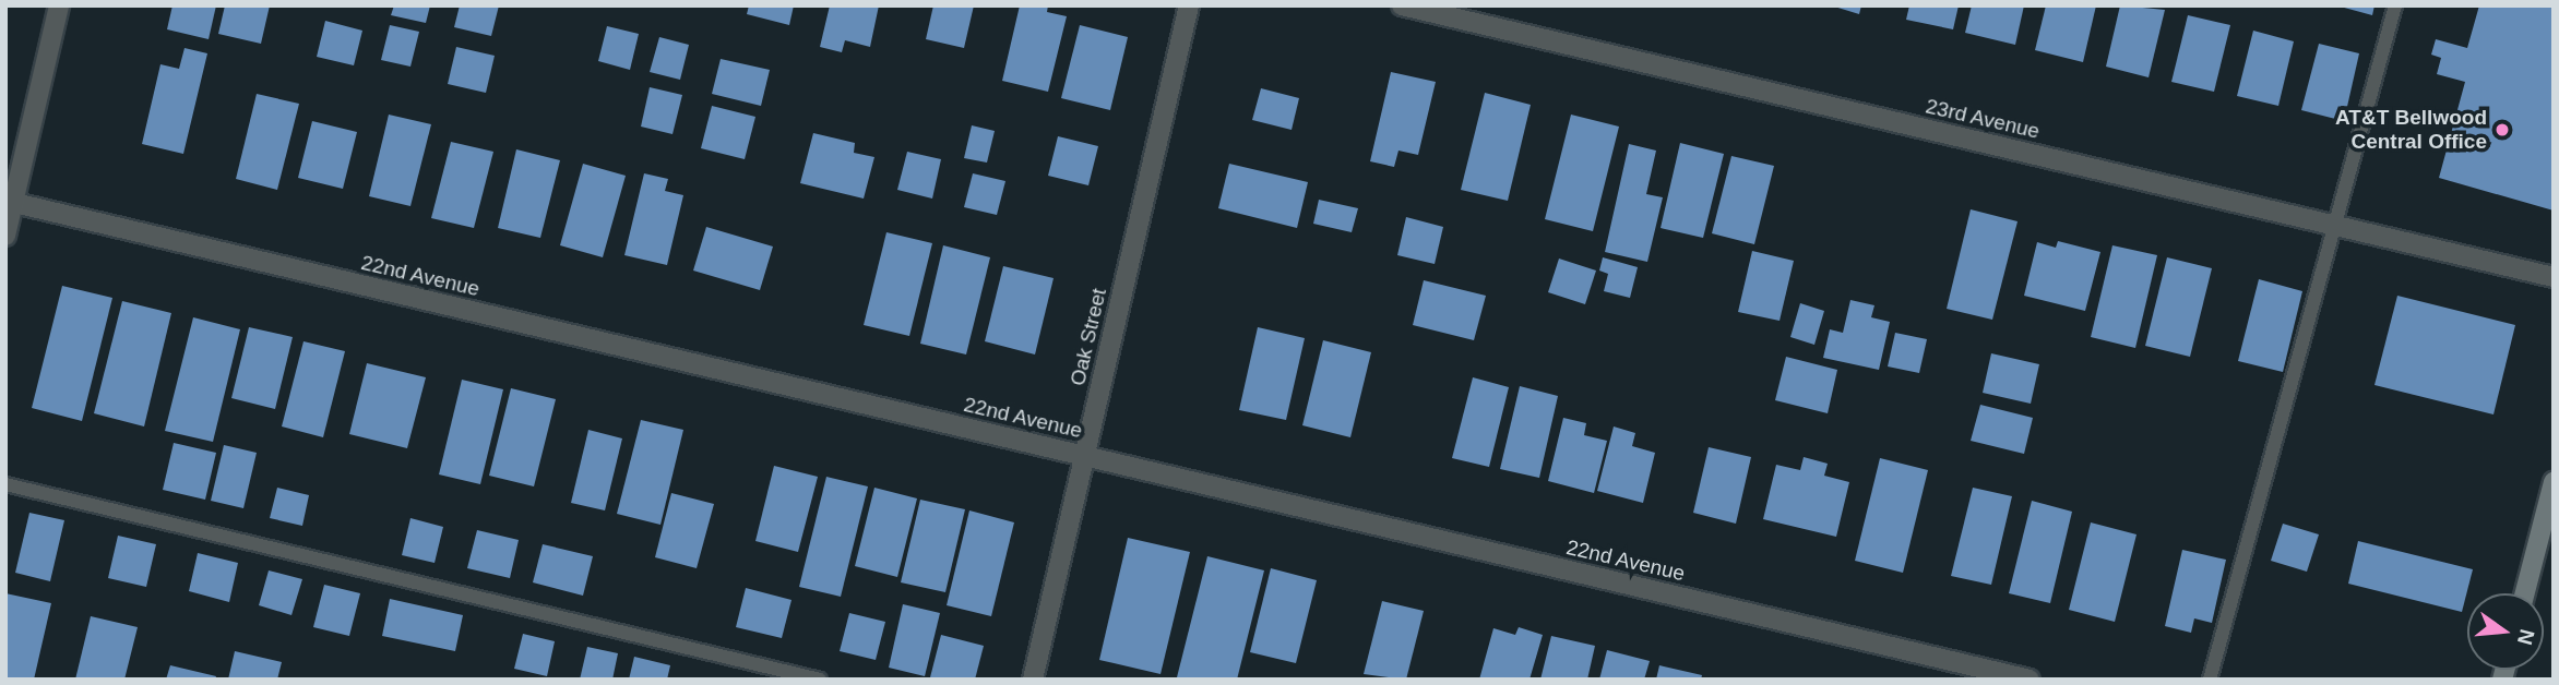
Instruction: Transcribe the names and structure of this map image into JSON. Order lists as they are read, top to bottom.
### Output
{
  "streets": {
    "street": ["23rd Avenue", "22nd Avenue", "Oak Street"]
  },
  "crossings": [
    ["22nd Avenue", "Oak Street"]
  ],
  "places": ["AT&T Bellwood Central Office"],
  "north": "right"
}
